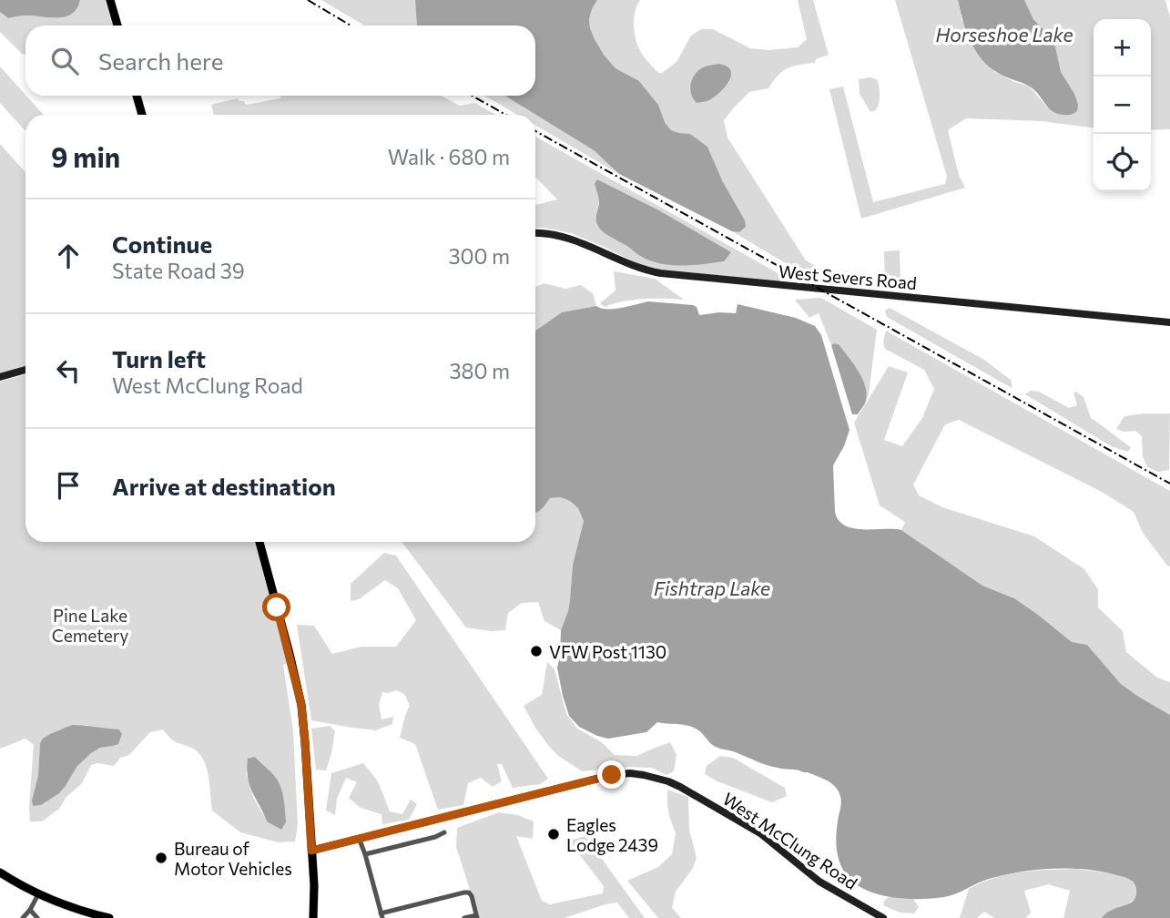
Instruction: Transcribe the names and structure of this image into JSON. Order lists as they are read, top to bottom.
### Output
{
  "streets": {
    "street": ["West Severs Road", "West McClung Road"]
  },
  "water": ["Horseshoe Lake", "Fishtrap Lake"],
  "parks": ["Pine Lake Cemetery"],
  "places": ["VFW Post 1130", "Eagles Lodge 2439", "Bureau of Motor Vehicles"],
  "page": {
    "map_buttons": ["+", "−"],
    "search": "Search here",
    "heading": ["9 min", "Walk · 680 m"],
    "list": [
      ["Continue", "State Road 39", "300 m"],
      ["Turn left", "West McClung Road", "380 m"],
      "Arrive at destination"
    ]
  }
}
